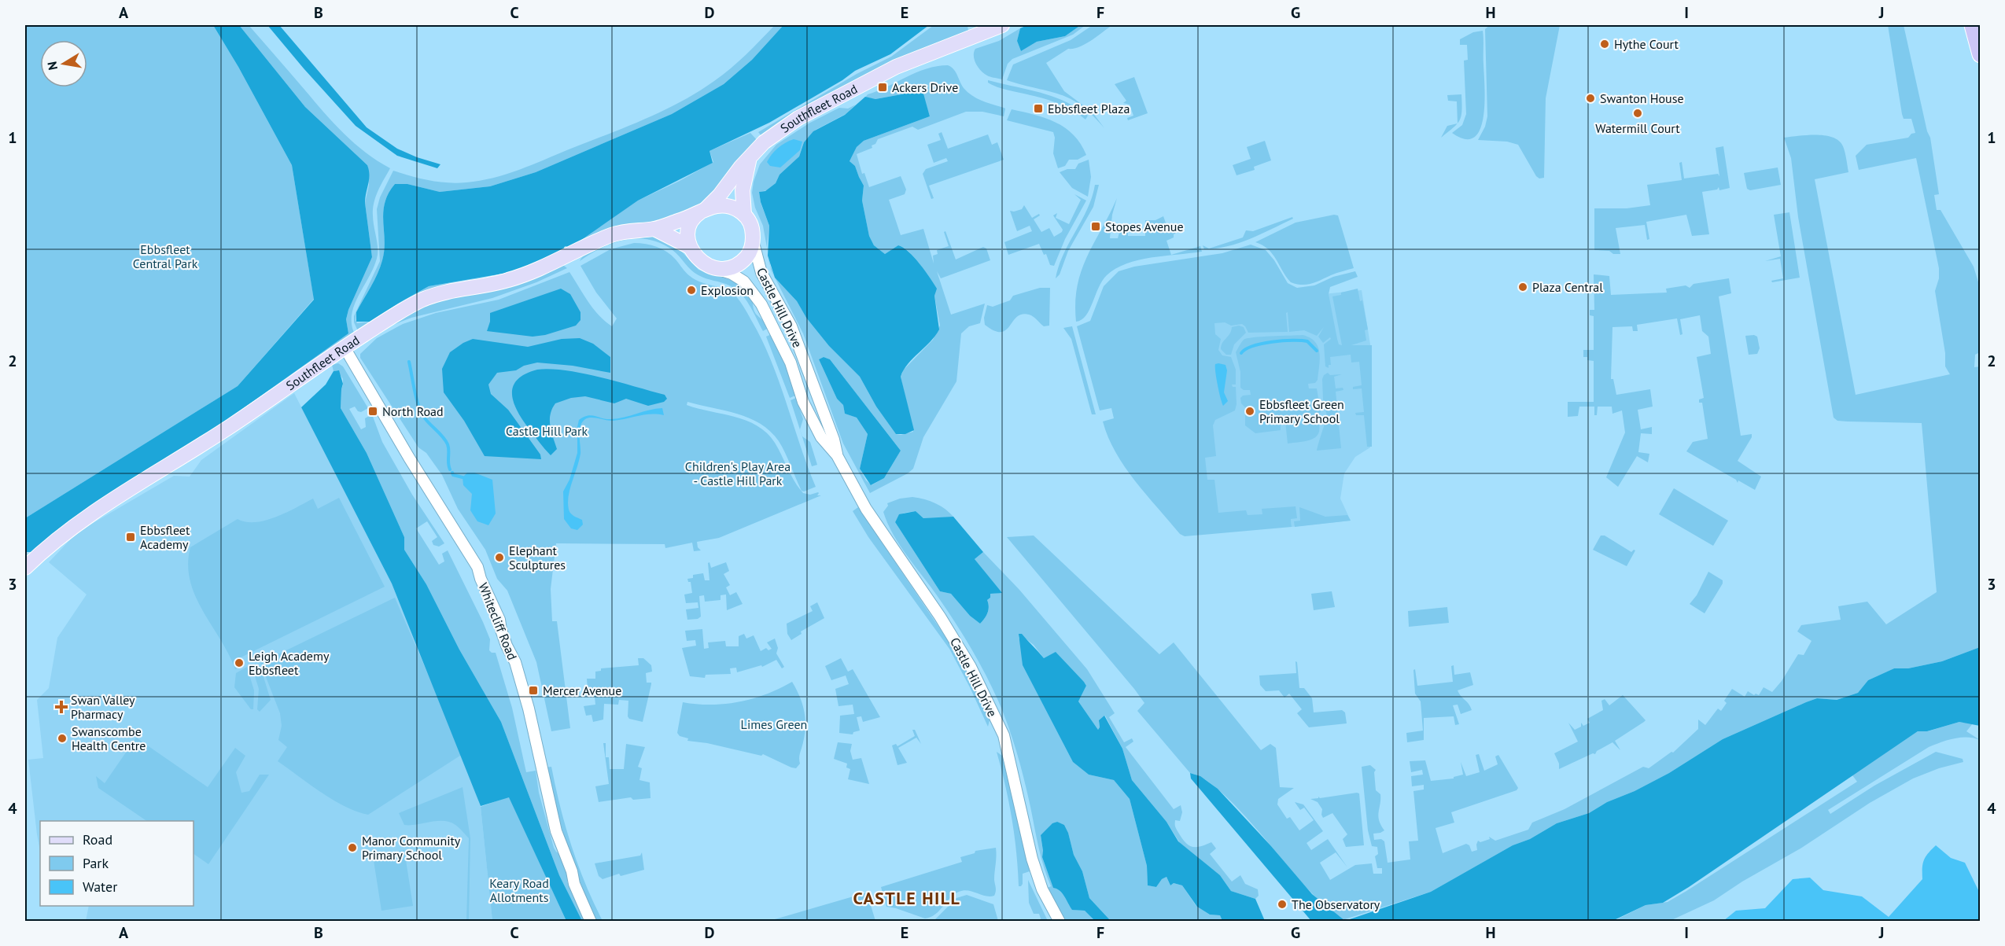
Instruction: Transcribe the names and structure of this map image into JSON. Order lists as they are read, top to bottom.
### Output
{
  "streets": {
    "main road": ["Southfleet Road"],
    "street": ["Castle Hill Drive", "Whitecliff Road"]
  },
  "crossings": [
    ["Southfleet Road", "Castle Hill Drive"],
    ["Southfleet Road", "Whitecliff Road"]
  ],
  "districts": ["CASTLE HILL"],
  "parks": [
    "Ebbsfleet Central Park",
    "Castle Hill Park",
    "Children's Play Area - Castle Hill Park",
    "Limes Green",
    "Keary Road Allotments"
  ],
  "places": {
    "other": [
      "Hythe Court",
      "Swanton House",
      "Watermill Court",
      "Plaza Central",
      "Explosion",
      "Ebbsfleet Green Primary School",
      "Elephant Sculptures",
      "Leigh Academy Ebbsfleet",
      "Swanscombe Health Centre",
      "Manor Community Primary School",
      "The Observatory"
    ],
    "transit": [
      "Ackers Drive",
      "Ebbsfleet Plaza",
      "Stopes Avenue",
      "North Road",
      "Ebbsfleet Academy",
      "Mercer Avenue"
    ],
    "health": ["Swan Valley Pharmacy"]
  },
  "legend": ["Road", "Park", "Water"],
  "north": "left",
  "grid": {
    "columns": [
      "A",
      "B",
      "C",
      "D",
      "E",
      "F",
      "G",
      "H",
      "I",
      "J"
    ],
    "rows": [
      "1",
      "2",
      "3",
      "4"
    ]
  }
}
